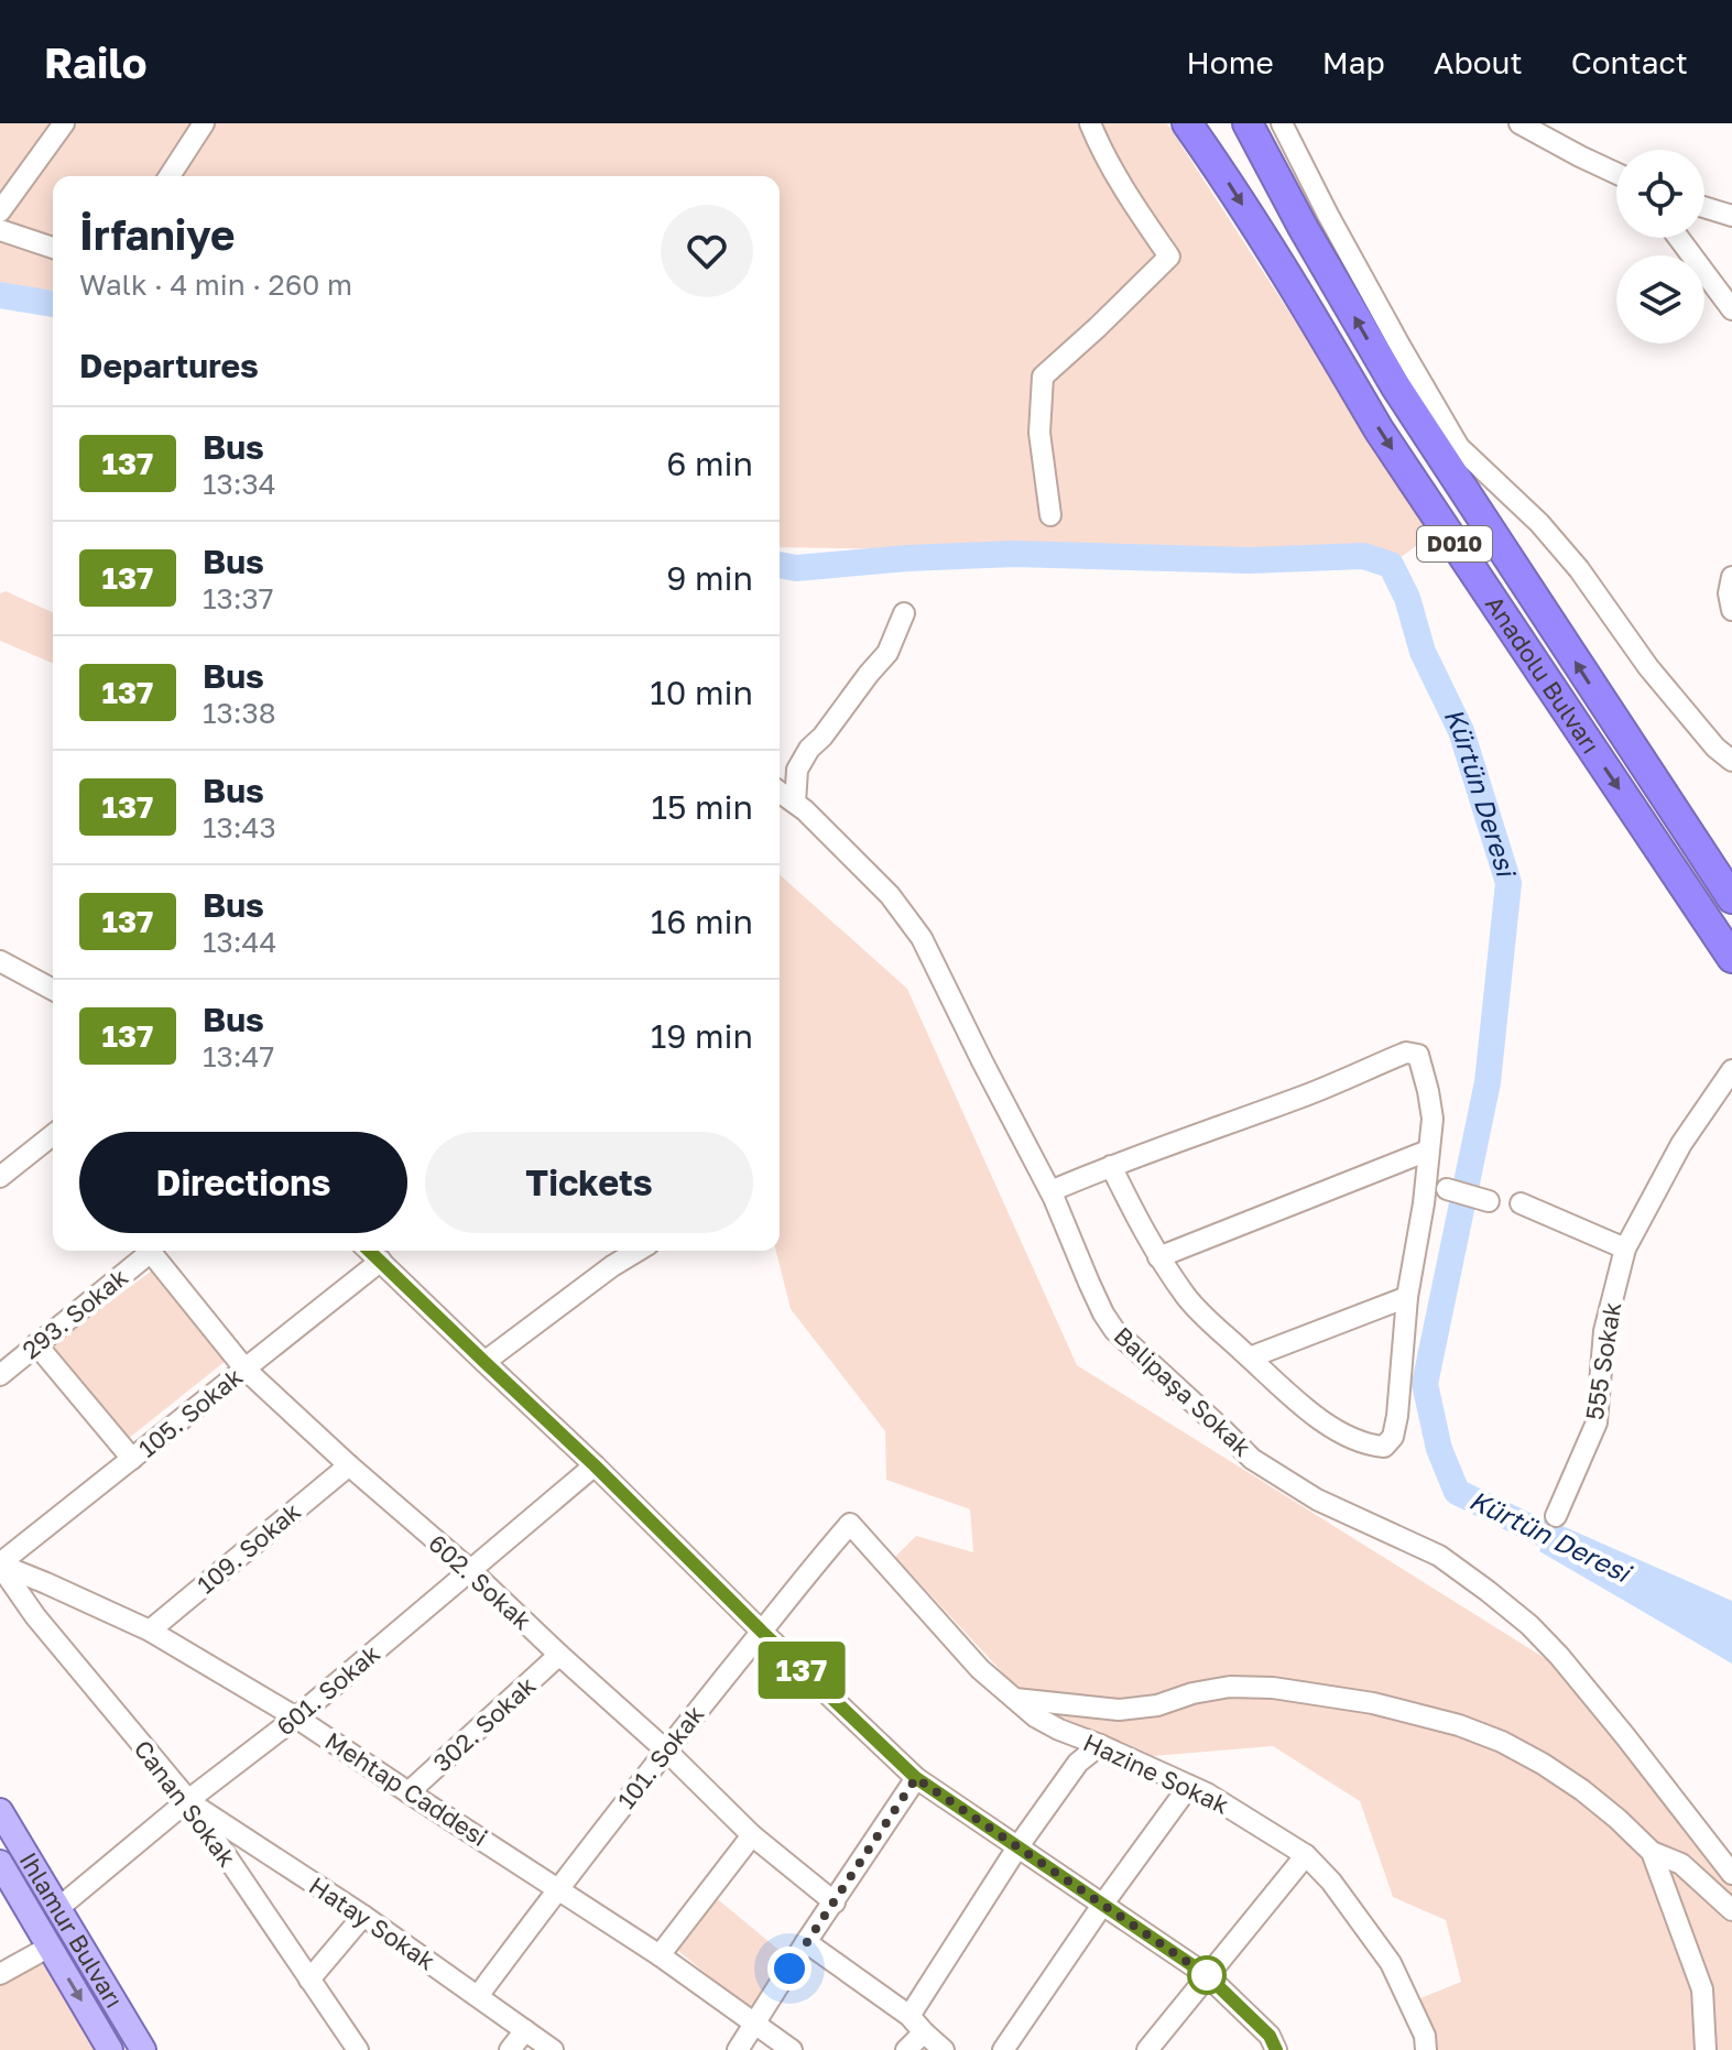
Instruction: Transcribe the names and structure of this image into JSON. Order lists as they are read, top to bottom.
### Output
{
  "streets": {
    "highway": ["D010", "Anadolu Bulvarı"],
    "main road": ["Ihlamur Bulvarı"],
    "street": [
      "293. Sokak",
      "555 Sokak",
      "Balipaşa Sokak",
      "105. Sokak",
      "109. Sokak",
      "602. Sokak",
      "601. Sokak",
      "302. Sokak",
      "101. Sokak",
      "Hazine Sokak",
      "Mehtap Caddesi",
      "Canan Sokak",
      "Hatay Sokak"
    ]
  },
  "crossings": [
    ["105. Sokak", "602. Sokak"],
    ["105. Sokak", "Mehtap Caddesi"],
    ["105. Sokak", "Canan Sokak"],
    ["109. Sokak", "602. Sokak"],
    ["109. Sokak", "Mehtap Caddesi"],
    ["602. Sokak", "601. Sokak"],
    ["602. Sokak", "302. Sokak"],
    ["602. Sokak", "101. Sokak"],
    ["601. Sokak", "Mehtap Caddesi"],
    ["601. Sokak", "Canan Sokak"],
    ["601. Sokak", "Hatay Sokak"],
    ["601. Sokak", "Ihlamur Bulvarı"],
    ["302. Sokak", "Mehtap Caddesi"],
    ["101. Sokak", "Hazine Sokak"],
    ["101. Sokak", "Mehtap Caddesi"],
    ["101. Sokak", "Hatay Sokak"],
    ["Mehtap Caddesi", "Canan Sokak"],
    ["Canan Sokak", "Hatay Sokak"]
  ],
  "water": ["Kürtün Deresi"],
  "lines": ["bus line 137"],
  "page": {
    "header": "Railo",
    "nav": [
      "Home",
      "Map",
      "About",
      "Contact"
    ],
    "on_map": "137",
    "heading": [
      ["İrfaniye", "Walk · 4 min · 260 m"],
      "Departures"
    ],
    "list": [
      {
        "mark": "137",
        "name": "Bus",
        "note": "13:34",
        "value": "6 min"
      },
      {
        "mark": "137",
        "name": "Bus",
        "note": "13:37",
        "value": "9 min"
      },
      {
        "mark": "137",
        "name": "Bus",
        "note": "13:38",
        "value": "10 min"
      },
      {
        "mark": "137",
        "name": "Bus",
        "note": "13:43",
        "value": "15 min"
      },
      {
        "mark": "137",
        "name": "Bus",
        "note": "13:44",
        "value": "16 min"
      },
      {
        "mark": "137",
        "name": "Bus",
        "note": "13:47",
        "value": "19 min"
      }
    ],
    "buttons": ["Directions", "Tickets"]
  }
}
